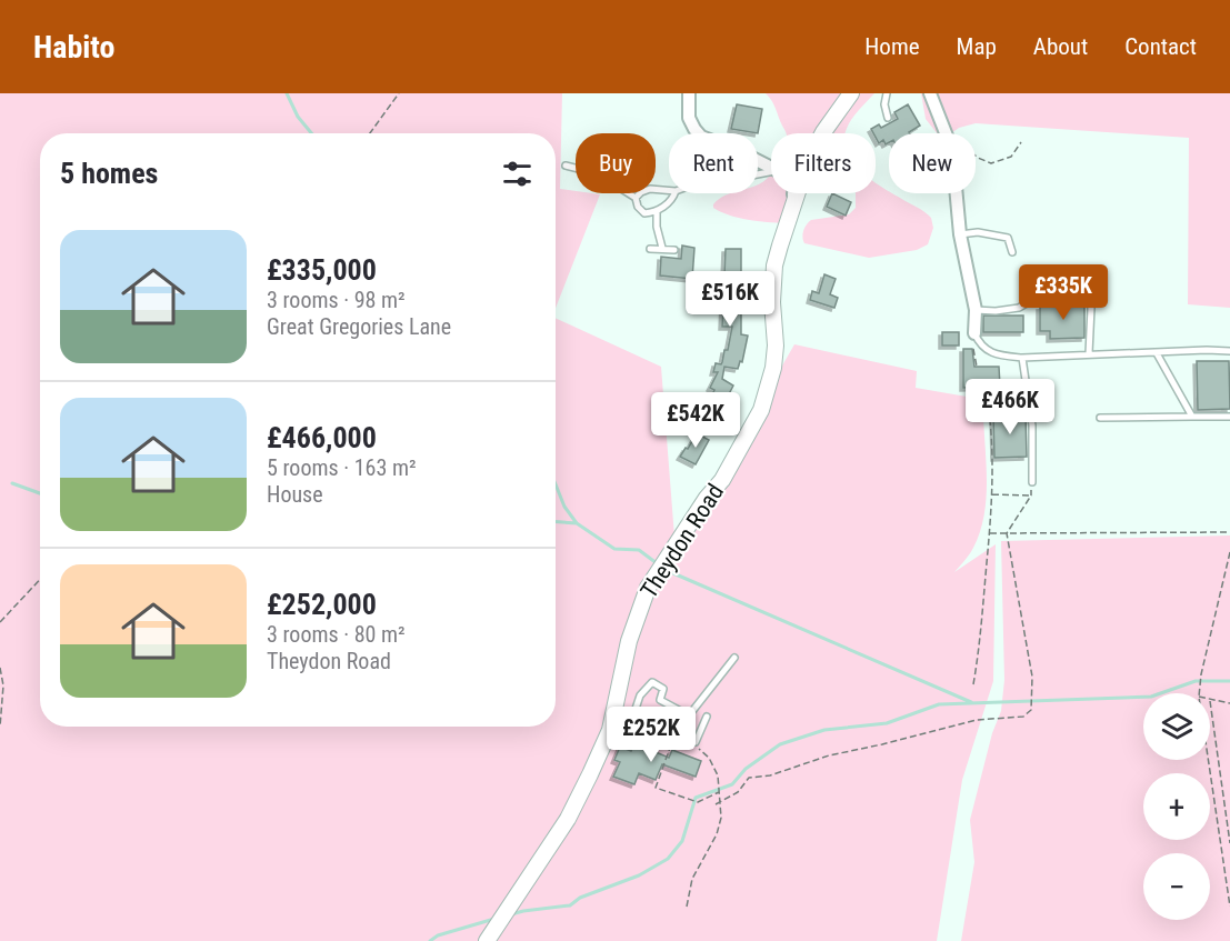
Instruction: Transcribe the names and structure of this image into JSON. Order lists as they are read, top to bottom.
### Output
{
  "streets": {
    "street": ["Theydon Road"]
  },
  "page": {
    "header": "Habito",
    "nav": [
      "Home",
      "Map",
      "About",
      "Contact"
    ],
    "chip": [
      "Buy",
      "Rent",
      "Filters",
      "New"
    ],
    "heading": "5 homes",
    "list": [
      {
        "name": "£335,000",
        "note": "3 rooms · 98 m² · Great Gregories Lane"
      },
      {
        "name": "£466,000",
        "note": "5 rooms · 163 m² · House"
      },
      {
        "name": "£252,000",
        "note": "3 rooms · 80 m² · Theydon Road"
      }
    ],
    "price": [
      "£335K",
      "£516K",
      "£466K",
      "£542K",
      "£252K"
    ],
    "map_buttons": ["+", "−"]
  }
}
